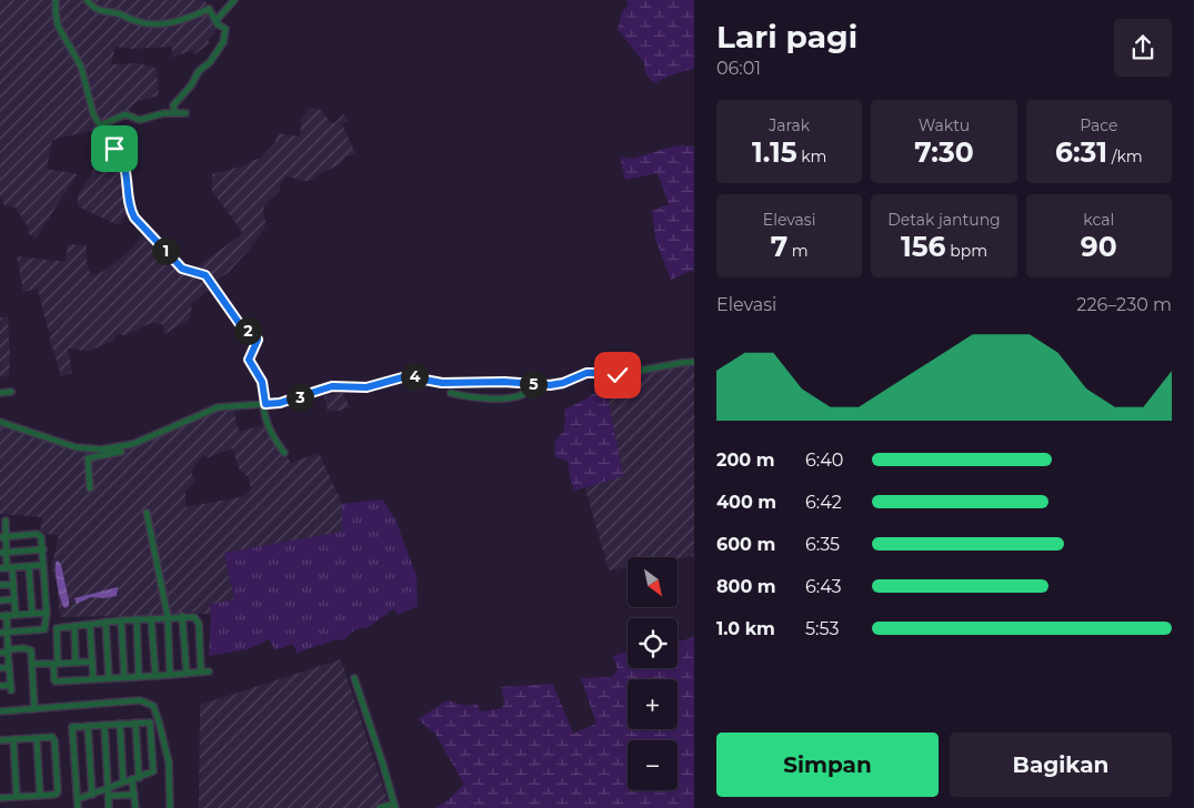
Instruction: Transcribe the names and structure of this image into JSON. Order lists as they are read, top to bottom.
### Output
{
  "north": "bottom right",
  "page": {
    "heading": ["Lari pagi", "06:01"],
    "stats": [
      ["Jarak", "1.15 km"],
      ["Waktu", "7:30"],
      ["Pace", "6:31 /km"],
      ["Elevasi", "7 m"],
      ["Detak jantung", "156 bpm"],
      ["kcal", "90"]
    ],
    "pins": [
      "1",
      "2",
      "4",
      "5",
      "3"
    ],
    "chart": ["Elevasi", "226–230 m"],
    "list": [
      {
        "name": "200 m",
        "note": "6:40"
      },
      {
        "name": "400 m",
        "note": "6:42"
      },
      {
        "name": "600 m",
        "note": "6:35"
      },
      {
        "name": "800 m",
        "note": "6:43"
      },
      {
        "name": "1.0 km",
        "note": "5:53"
      }
    ],
    "map_buttons": ["+", "−"],
    "buttons": ["Simpan", "Bagikan"]
  }
}
